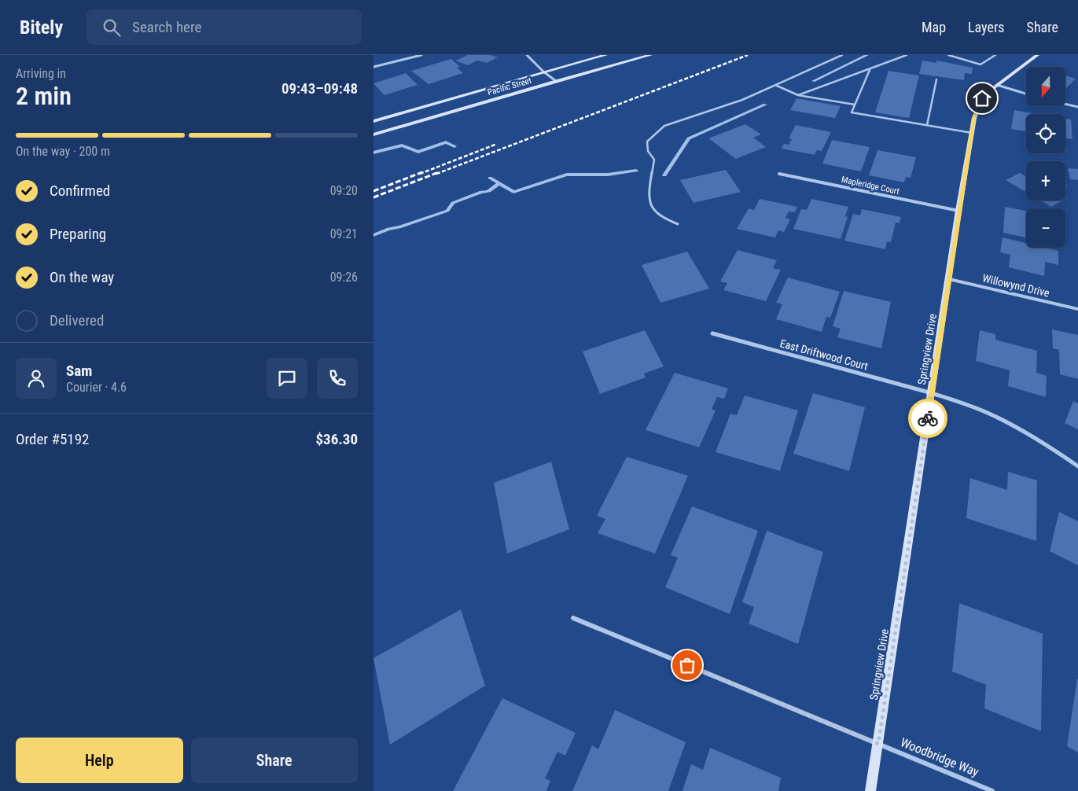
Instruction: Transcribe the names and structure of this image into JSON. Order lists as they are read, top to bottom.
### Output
{
  "streets": {
    "street": [
      "Pacific Street",
      "Mapleridge Court",
      "Willowynd Drive",
      "Springview Drive",
      "East Driftwood Court",
      "Woodbridge Way"
    ]
  },
  "crossings": [
    ["Mapleridge Court", "Springview Drive"],
    ["Willowynd Drive", "Springview Drive"],
    ["Springview Drive", "East Driftwood Court"],
    ["Springview Drive", "Woodbridge Way"]
  ],
  "north": "bottom",
  "page": {
    "header": "Bitely",
    "search": "Search here",
    "nav": ["Map", "Layers", "Share"],
    "heading": ["2 min", "Arriving in", "09:43–09:48"],
    "panel": [
      "Sam",
      "Courier · 4.6",
      "Order #5192",
      "$36.30"
    ],
    "map_buttons": ["+", "−"],
    "bar": "On the way · 200 m",
    "list": [
      ["Confirmed", "09:20"],
      ["Preparing", "09:21"],
      ["On the way", "09:26"],
      "Delivered"
    ],
    "buttons": ["Help", "Share"]
  }
}
